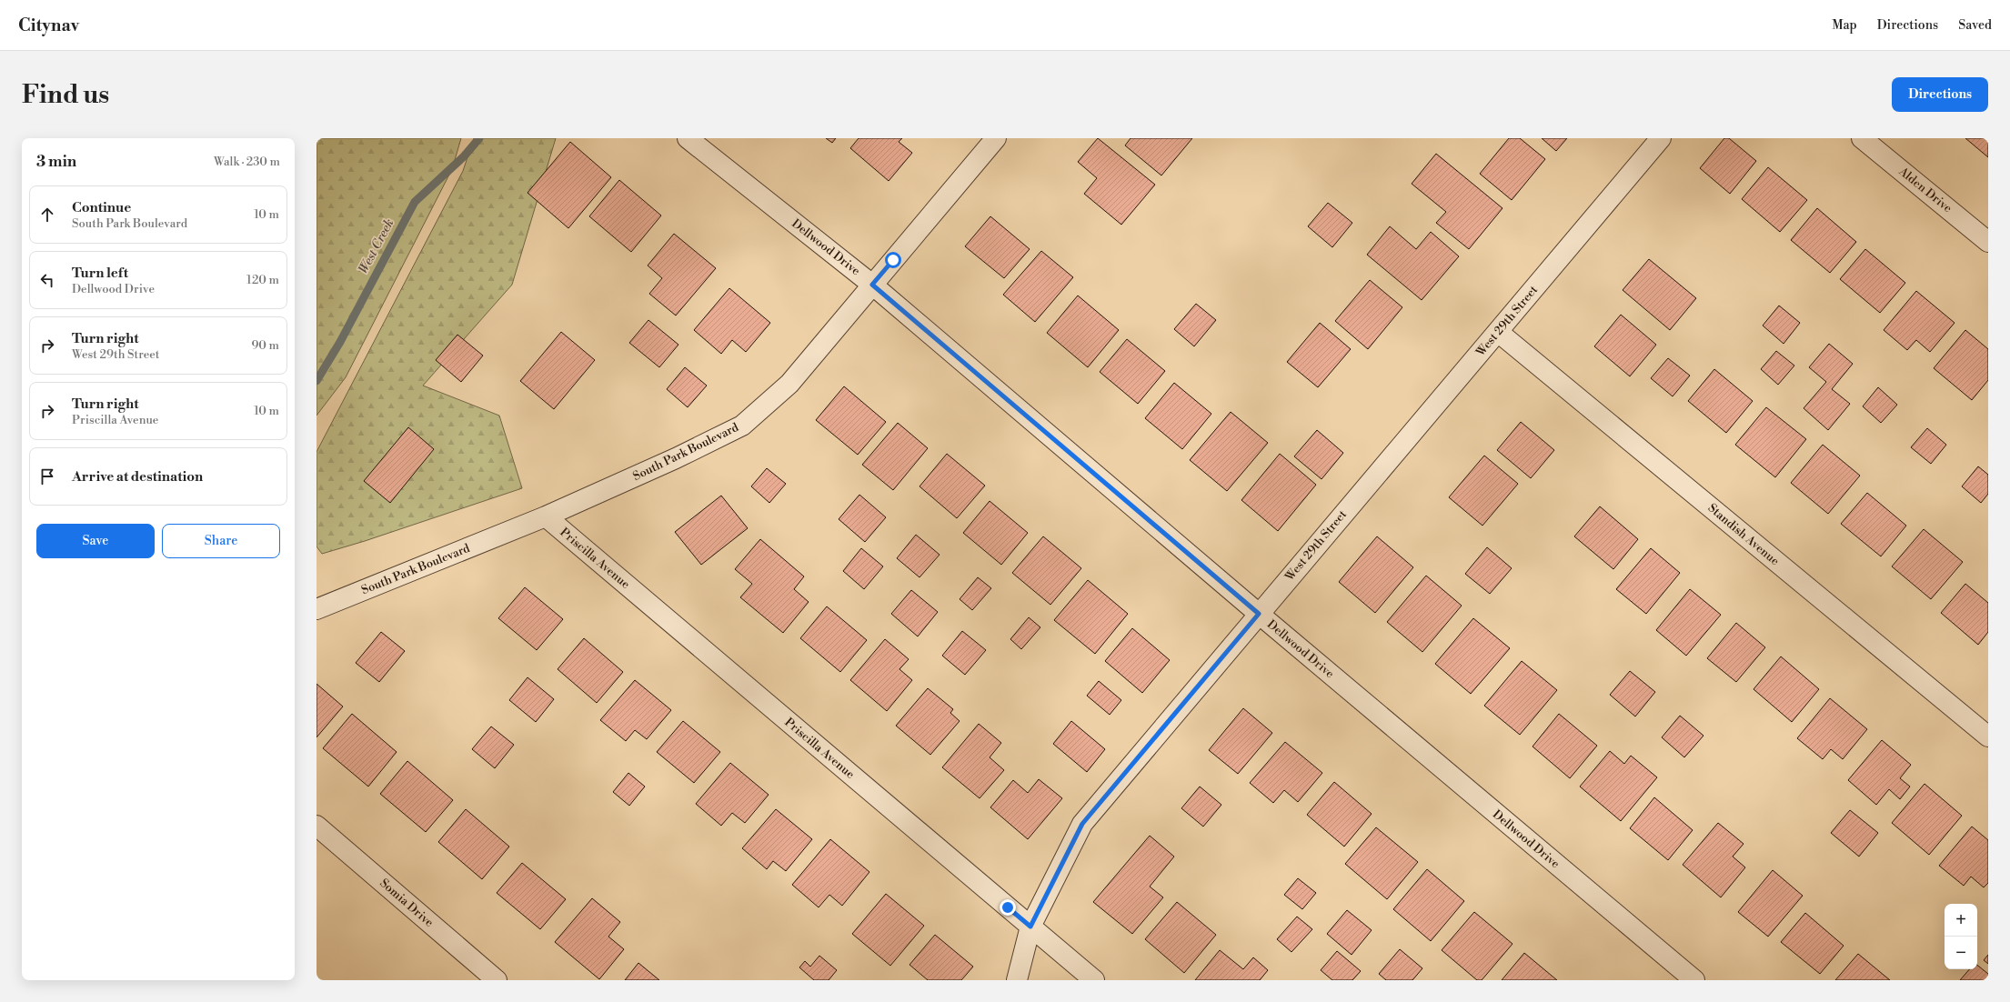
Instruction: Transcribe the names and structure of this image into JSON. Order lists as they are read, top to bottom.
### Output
{
  "streets": {
    "street": [
      "Alden Drive",
      "Dellwood Drive",
      "West 29th Street",
      "South Park Boulevard",
      "Standish Avenue",
      "Priscilla Avenue",
      "Somia Drive"
    ]
  },
  "crossings": [
    ["Dellwood Drive", "West 29th Street"],
    ["Dellwood Drive", "South Park Boulevard"],
    ["West 29th Street", "Standish Avenue"],
    ["West 29th Street", "Priscilla Avenue"],
    ["South Park Boulevard", "Priscilla Avenue"]
  ],
  "water": ["West Creek"],
  "page": {
    "header": "Citynav",
    "nav": ["Map", "Directions", "Saved"],
    "buttons": [
      "Directions",
      ["Save", "Share"]
    ],
    "title": "Find us",
    "heading": ["3 min", "Walk · 230 m"],
    "list": [
      ["Continue", "South Park Boulevard", "10 m"],
      ["Turn left", "Dellwood Drive", "120 m"],
      ["Turn right", "West 29th Street", "90 m"],
      ["Turn right", "Priscilla Avenue", "10 m"],
      "Arrive at destination"
    ],
    "map_buttons": ["+", "−"]
  }
}
